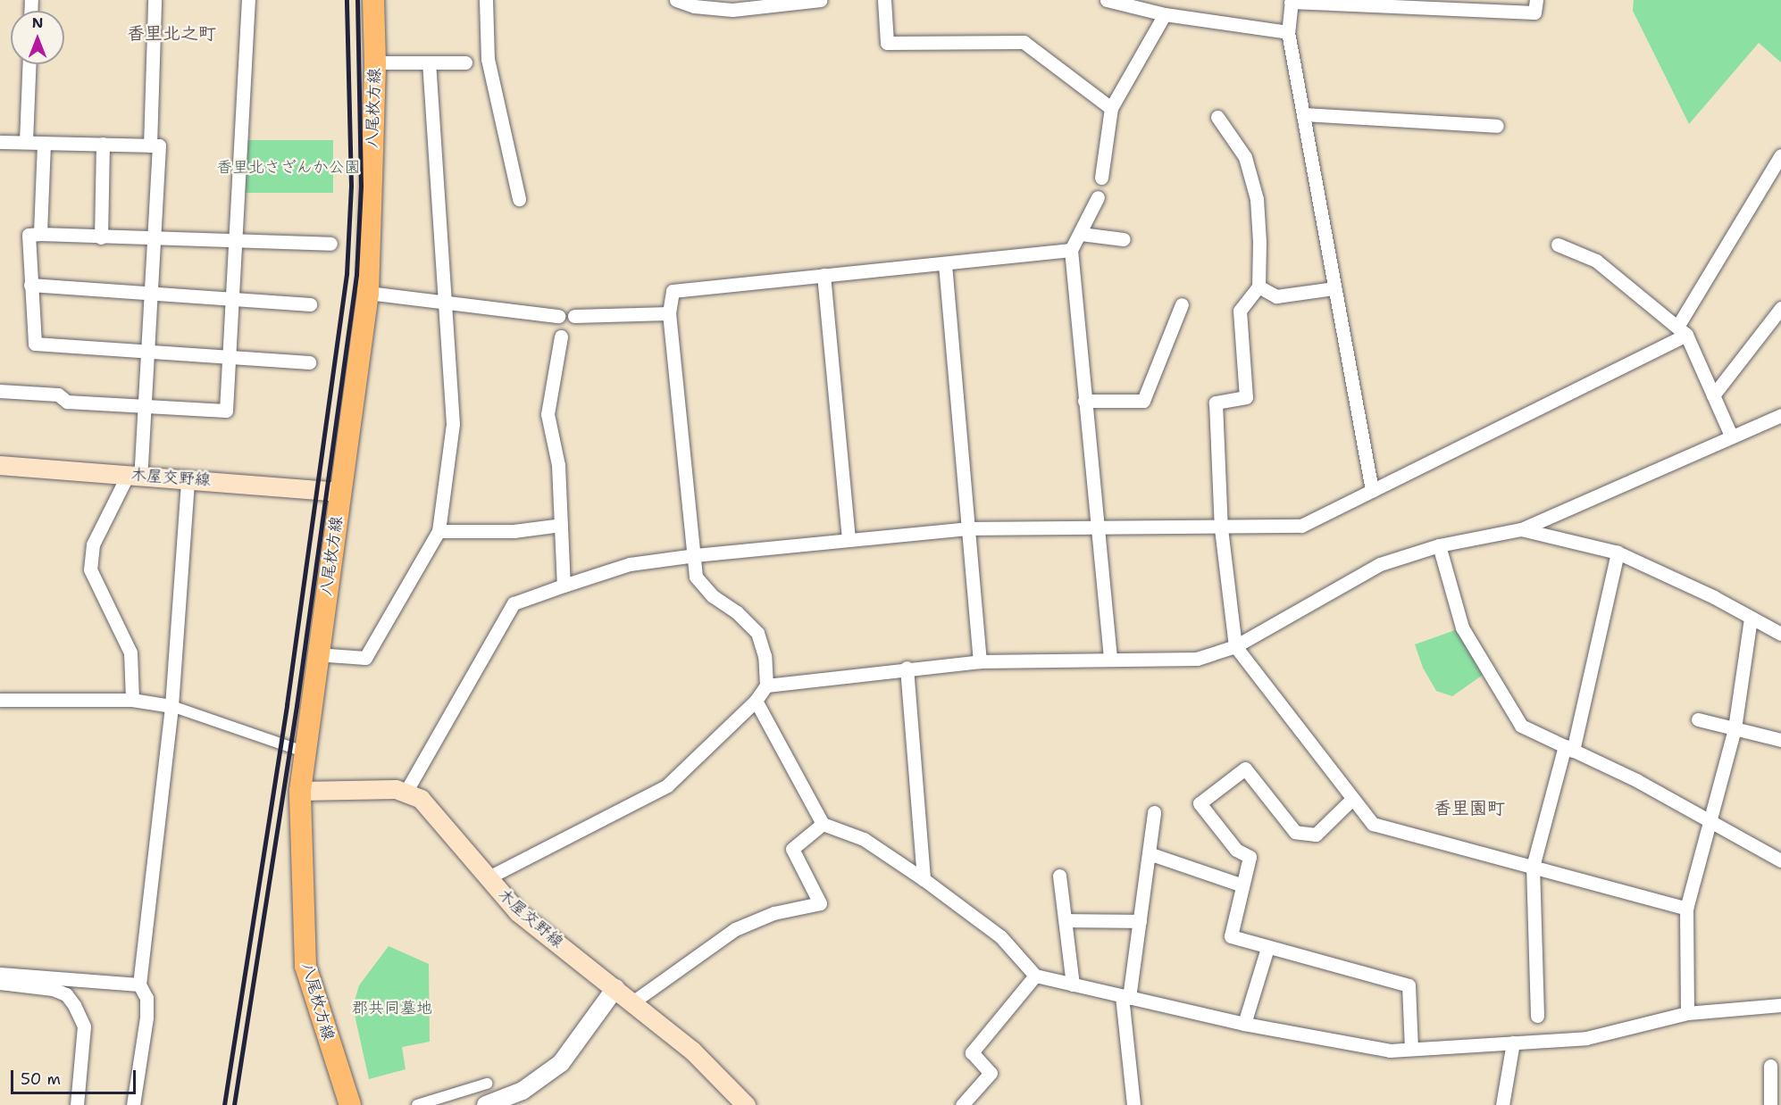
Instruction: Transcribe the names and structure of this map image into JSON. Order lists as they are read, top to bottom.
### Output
{
  "streets": {
    "main road": ["八尾枚方線", "木屋交野線"]
  },
  "crossings": [
    ["八尾枚方線", "木屋交野線"]
  ],
  "districts": ["香里北之町", "香里園町"],
  "parks": ["香里北さざんか公園", "郡共同墓地"],
  "scale_bar": "50 m",
  "north": "top"
}
